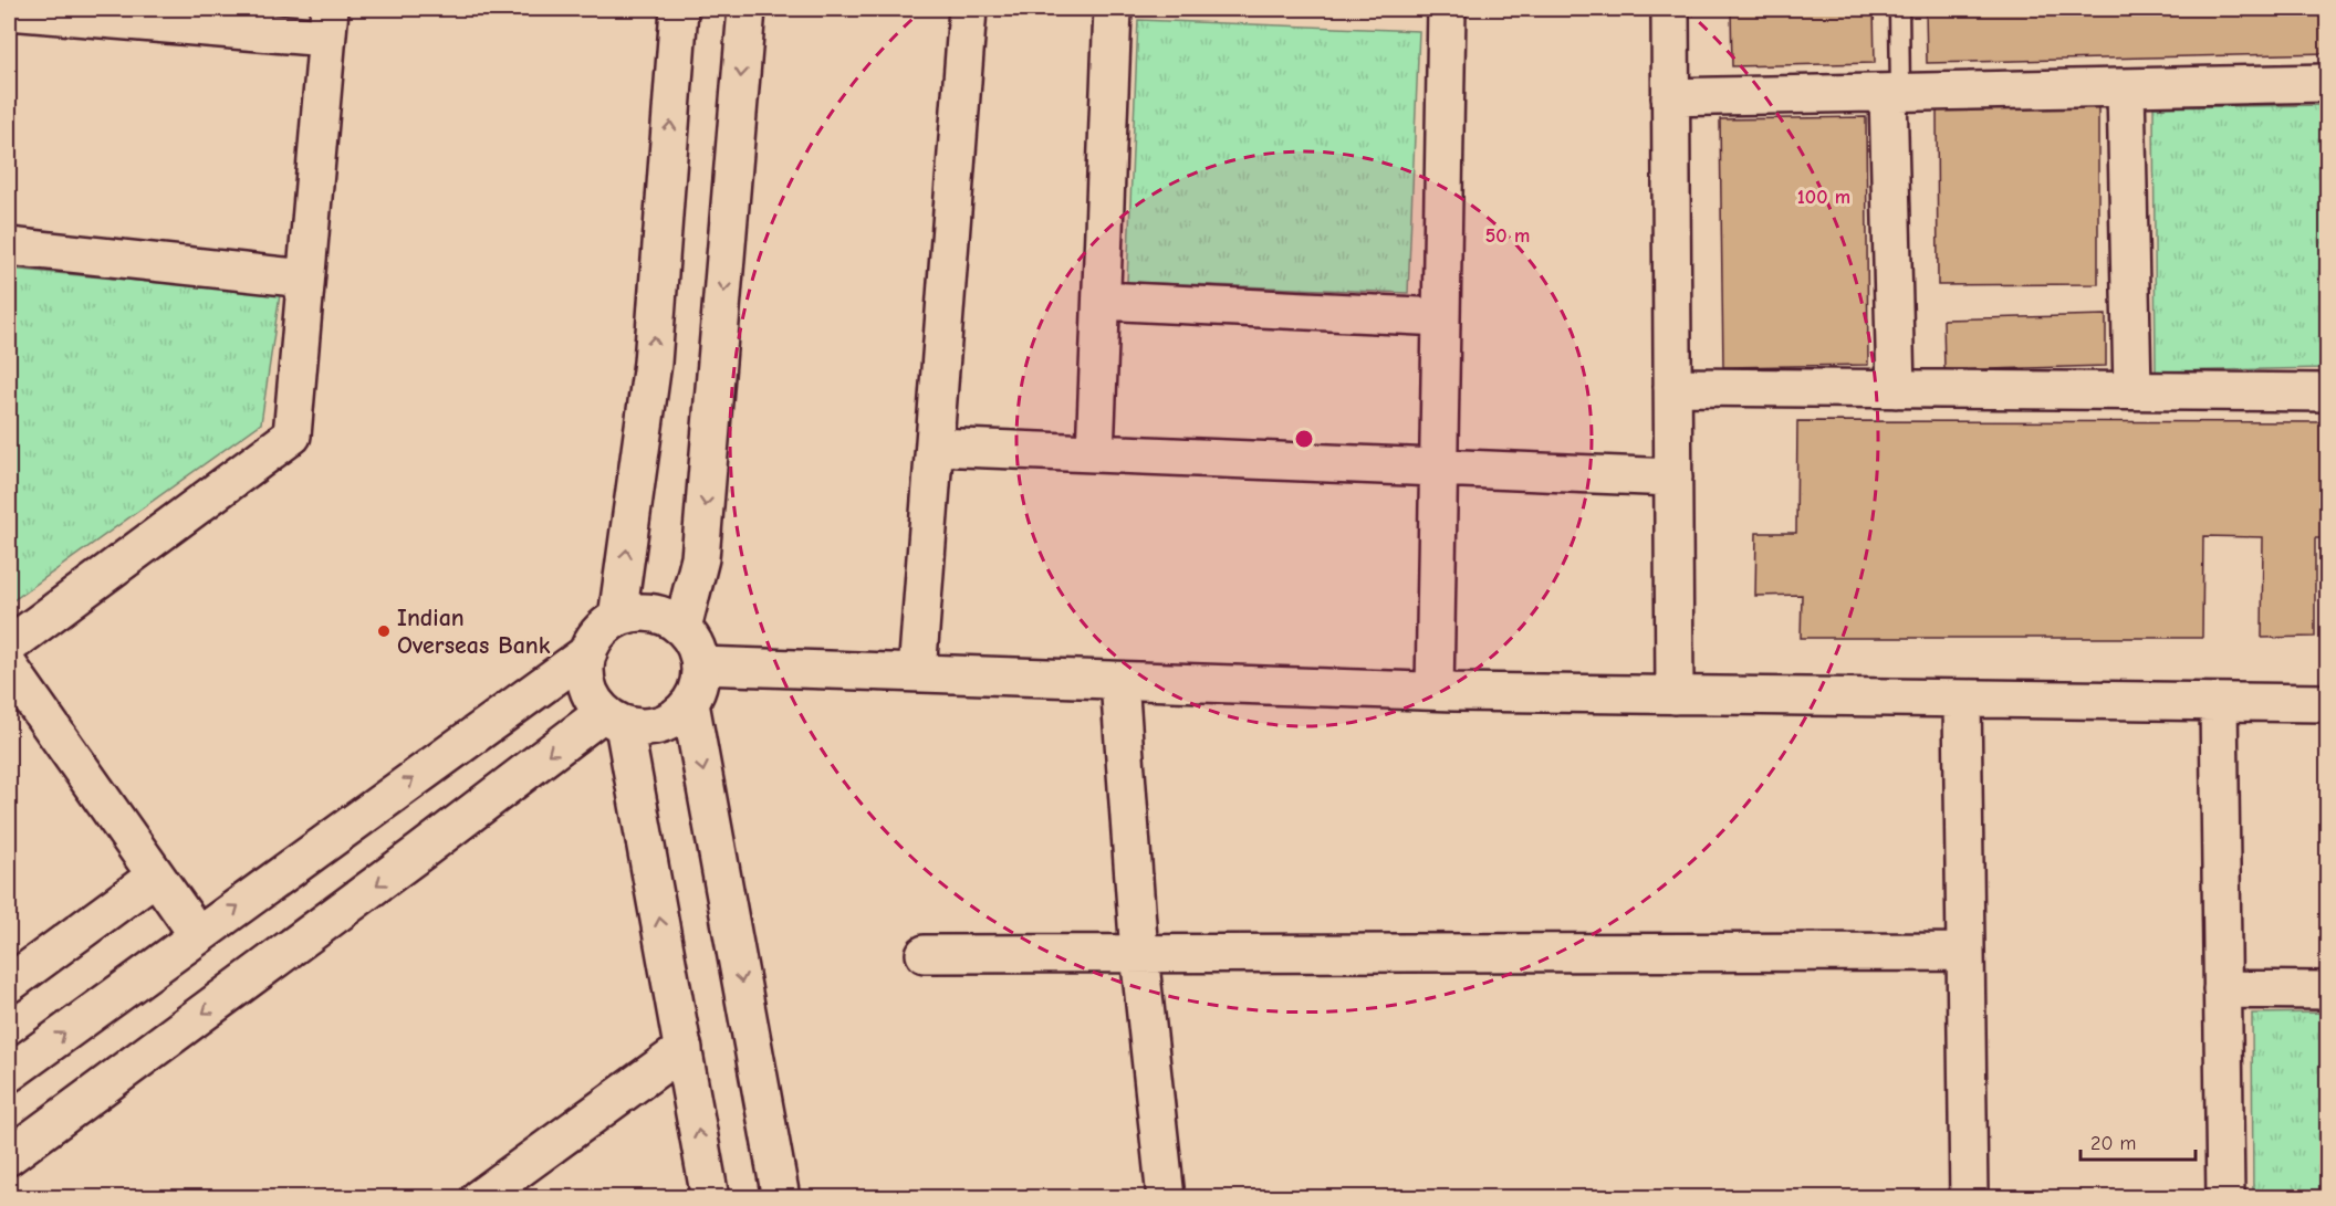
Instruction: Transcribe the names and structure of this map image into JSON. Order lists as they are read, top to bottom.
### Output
{
  "places": ["Indian Overseas Bank"],
  "scale_bar": "20 m",
  "rings": ["100 m", "50 m"]
}
